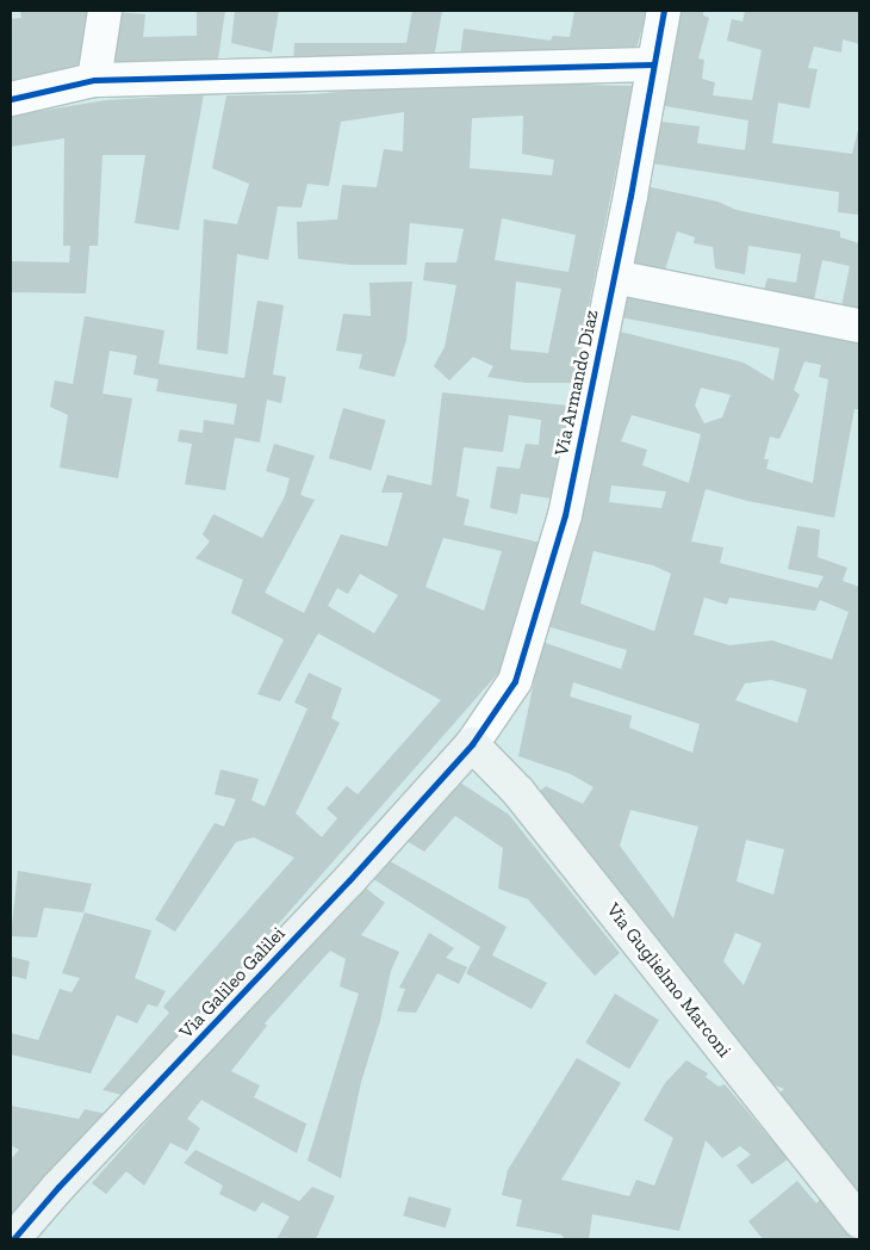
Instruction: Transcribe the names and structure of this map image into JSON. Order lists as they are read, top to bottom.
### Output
{
  "streets": {
    "street": ["Via Armando Diaz", "Via Guglielmo Marconi", "Via Galileo Galilei"]
  },
  "crossings": [
    ["Via Armando Diaz", "Via Guglielmo Marconi"],
    ["Via Armando Diaz", "Via Galileo Galilei"],
    ["Via Guglielmo Marconi", "Via Galileo Galilei"]
  ]
}
